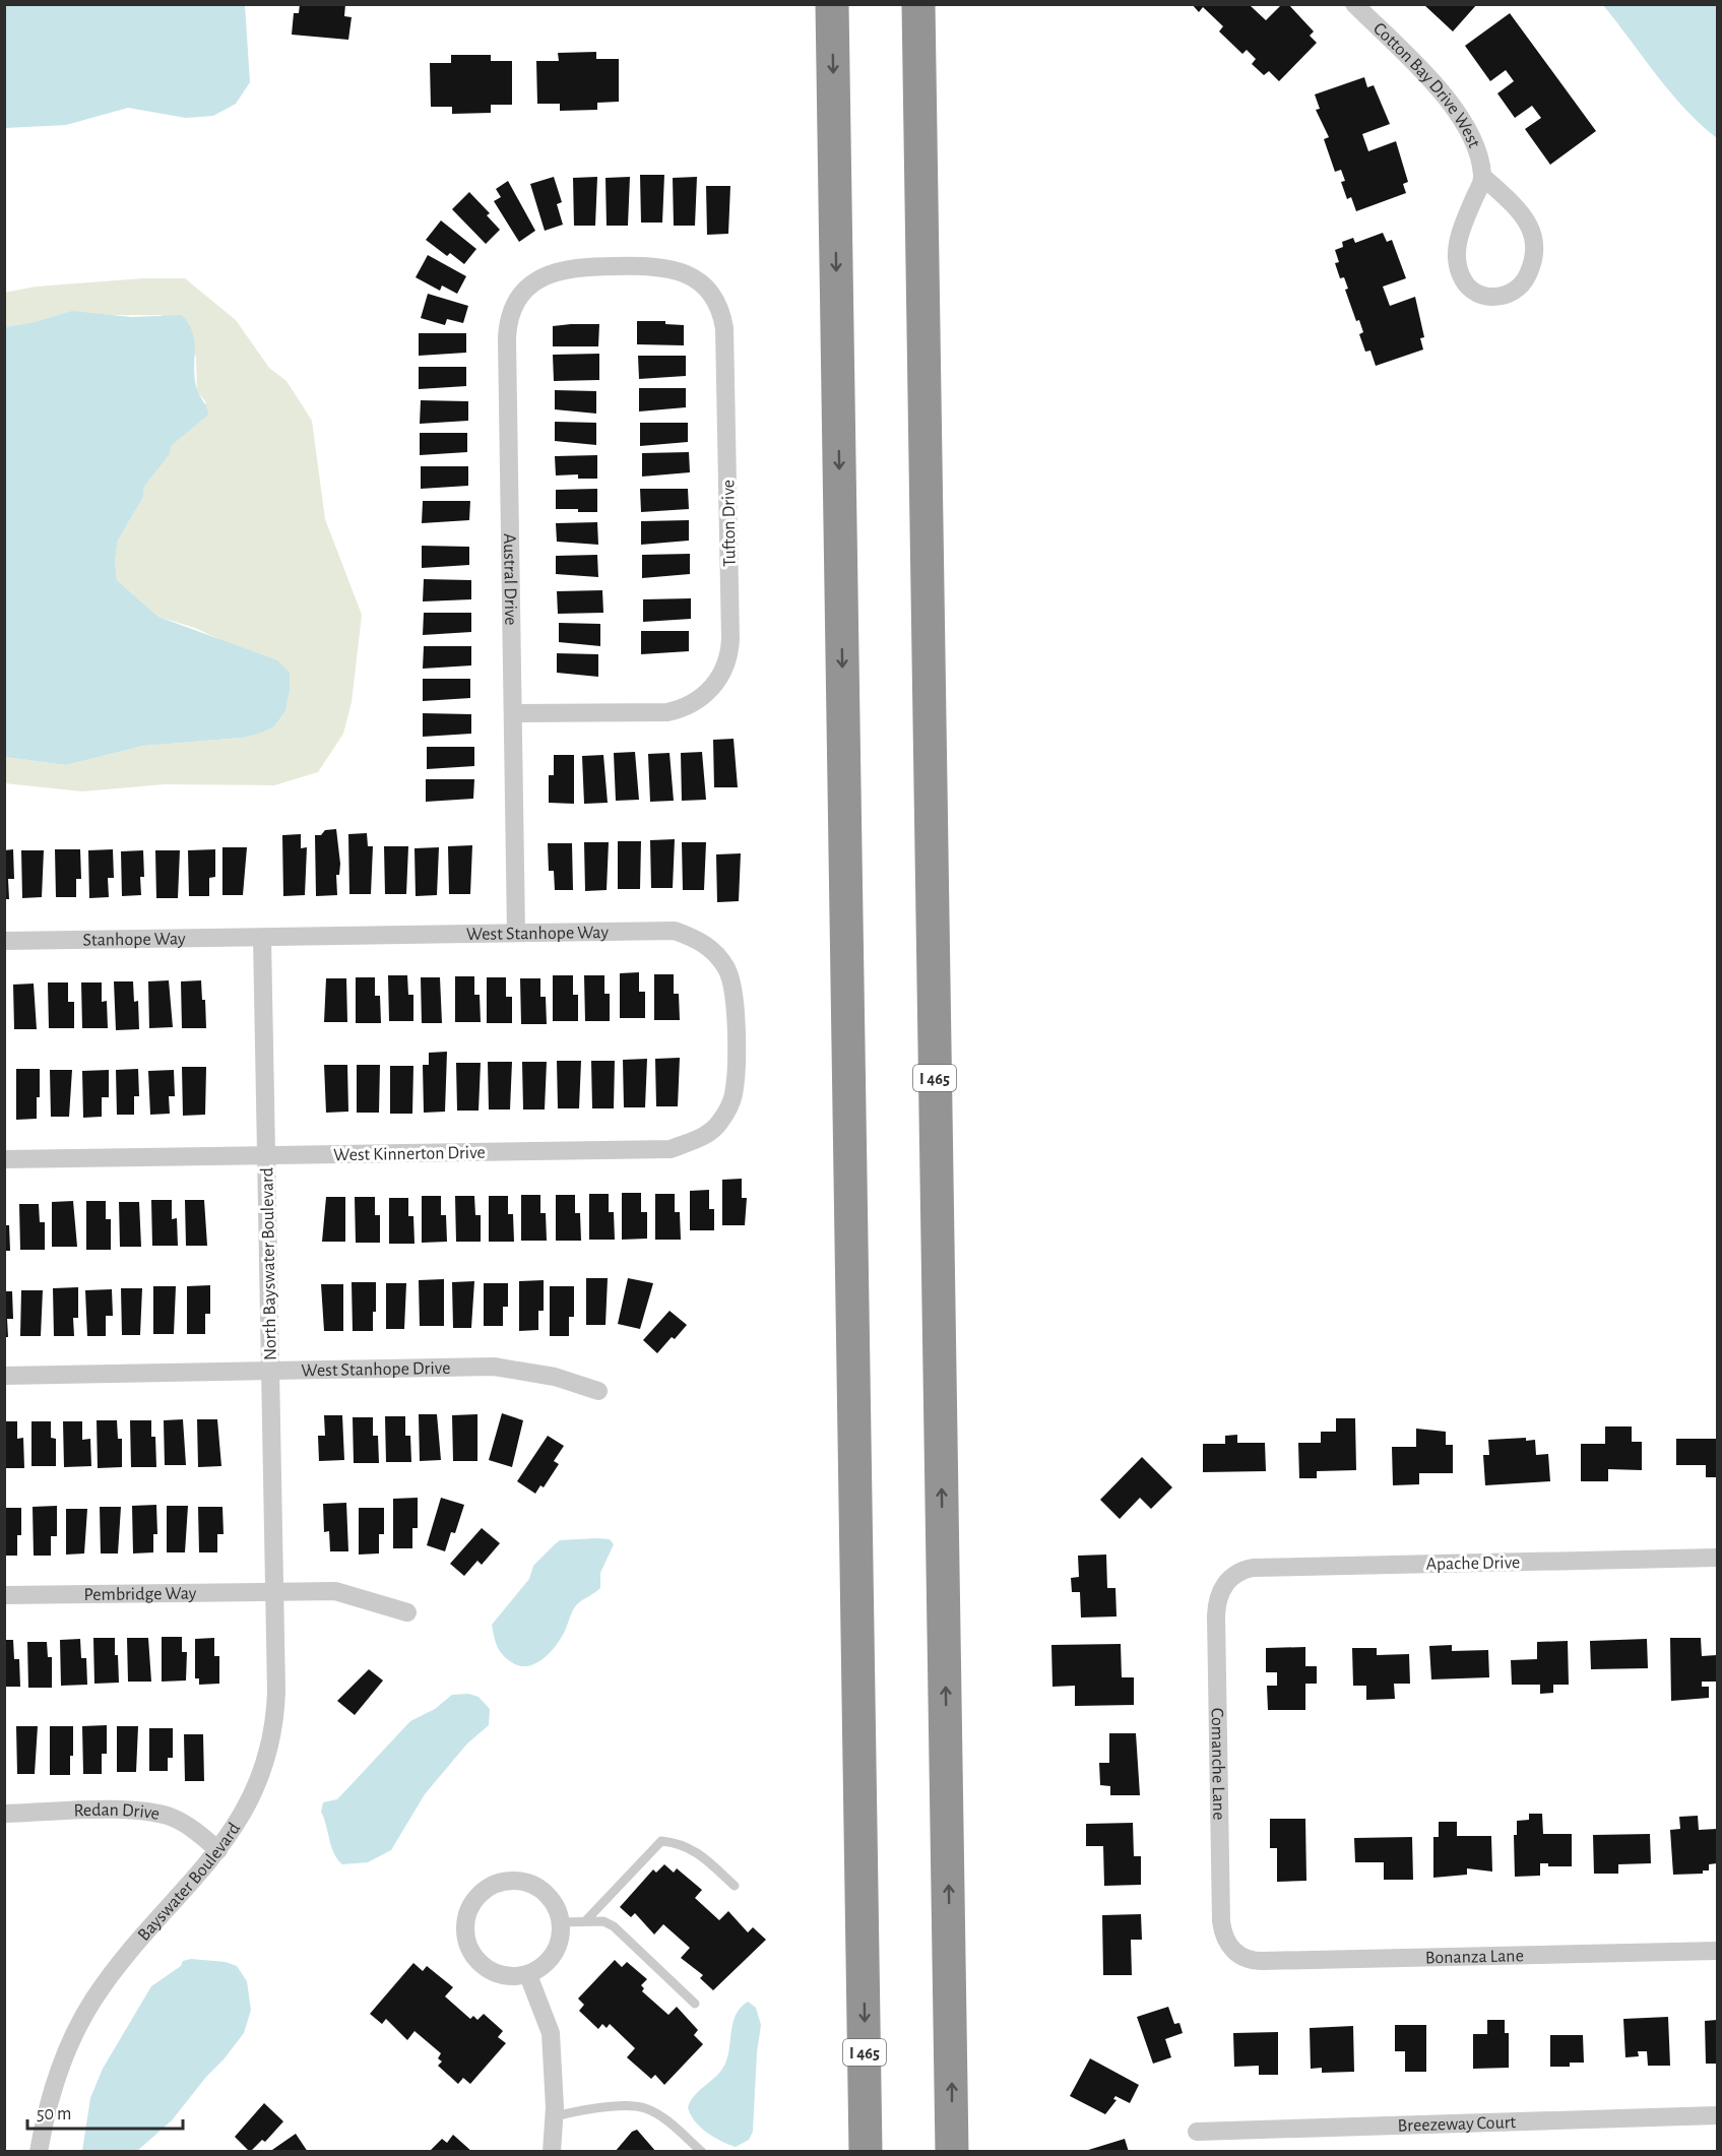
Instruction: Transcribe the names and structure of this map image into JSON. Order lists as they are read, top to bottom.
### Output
{
  "streets": {
    "highway": ["I 465"],
    "street": [
      "Cotton Bay Drive West",
      "Tufton Drive",
      "Austral Drive",
      "West Stanhope Way",
      "Stanhope Way",
      "West Kinnerton Drive",
      "North Bayswater Boulevard",
      "West Stanhope Drive",
      "Apache Drive",
      "Pembridge Way",
      "Comanche Lane",
      "Redan Drive",
      "Bayswater Boulevard",
      "Bonanza Lane",
      "Breezeway Court"
    ]
  },
  "crossings": [
    ["Tufton Drive", "Austral Drive"],
    ["Austral Drive", "West Stanhope Way"],
    ["West Stanhope Way", "Stanhope Way"],
    ["West Stanhope Way", "West Kinnerton Drive"],
    ["West Stanhope Way", "North Bayswater Boulevard"],
    ["Stanhope Way", "North Bayswater Boulevard"],
    ["West Kinnerton Drive", "North Bayswater Boulevard"],
    ["North Bayswater Boulevard", "West Stanhope Drive"],
    ["North Bayswater Boulevard", "Pembridge Way"],
    ["North Bayswater Boulevard", "Bayswater Boulevard"],
    ["Apache Drive", "Comanche Lane"],
    ["Pembridge Way", "Bayswater Boulevard"],
    ["Comanche Lane", "Bonanza Lane"],
    ["Redan Drive", "Bayswater Boulevard"]
  ],
  "scale_bar": "50 m"
}
